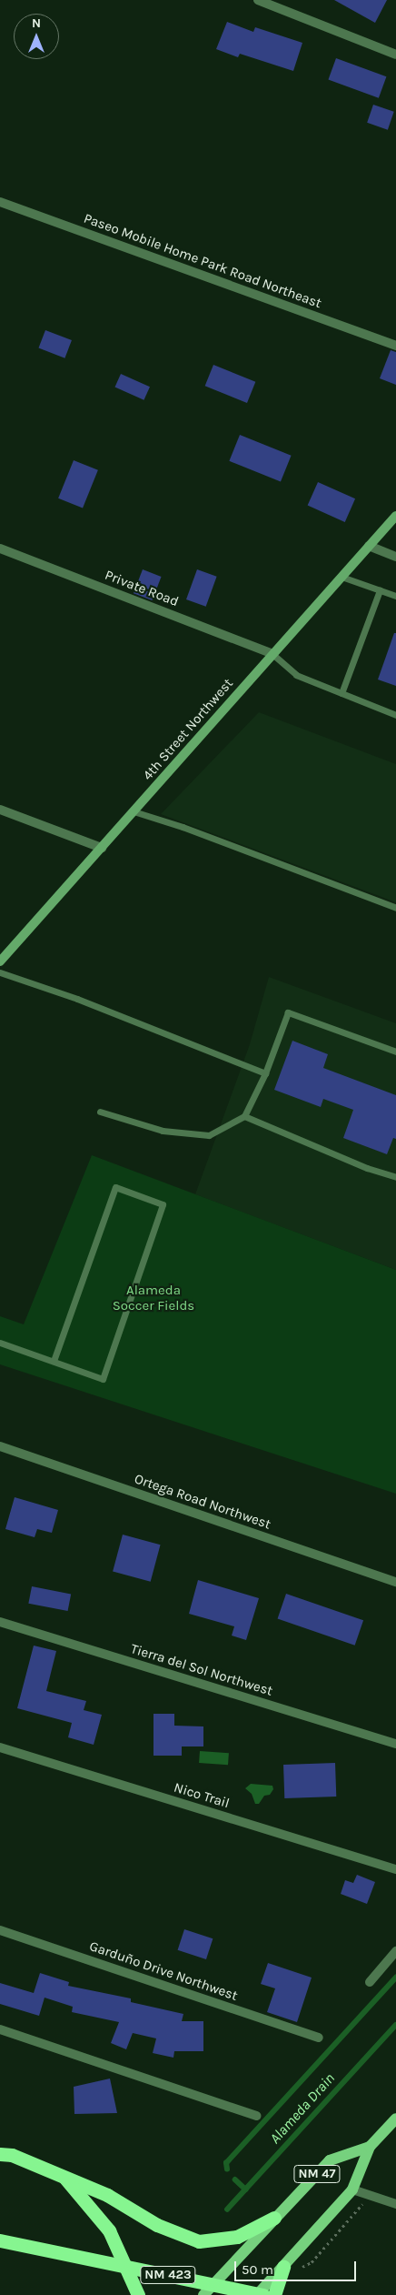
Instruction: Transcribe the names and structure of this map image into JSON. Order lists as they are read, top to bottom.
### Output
{
  "streets": {
    "highway": ["NM 423"],
    "main road": ["4th Street Northwest", "NM 47"],
    "street": [
      "Paseo Mobile Home Park Road Northeast",
      "Private Road",
      "Ortega Road Northwest",
      "Tierra del Sol Northwest",
      "Nico Trail",
      "Garduño Drive Northwest"
    ]
  },
  "crossings": [
    ["Private Road", "4th Street Northwest"]
  ],
  "water": ["Alameda Drain"],
  "parks": ["Alameda Soccer Fields"],
  "scale_bar": "50 m",
  "north": "top"
}
